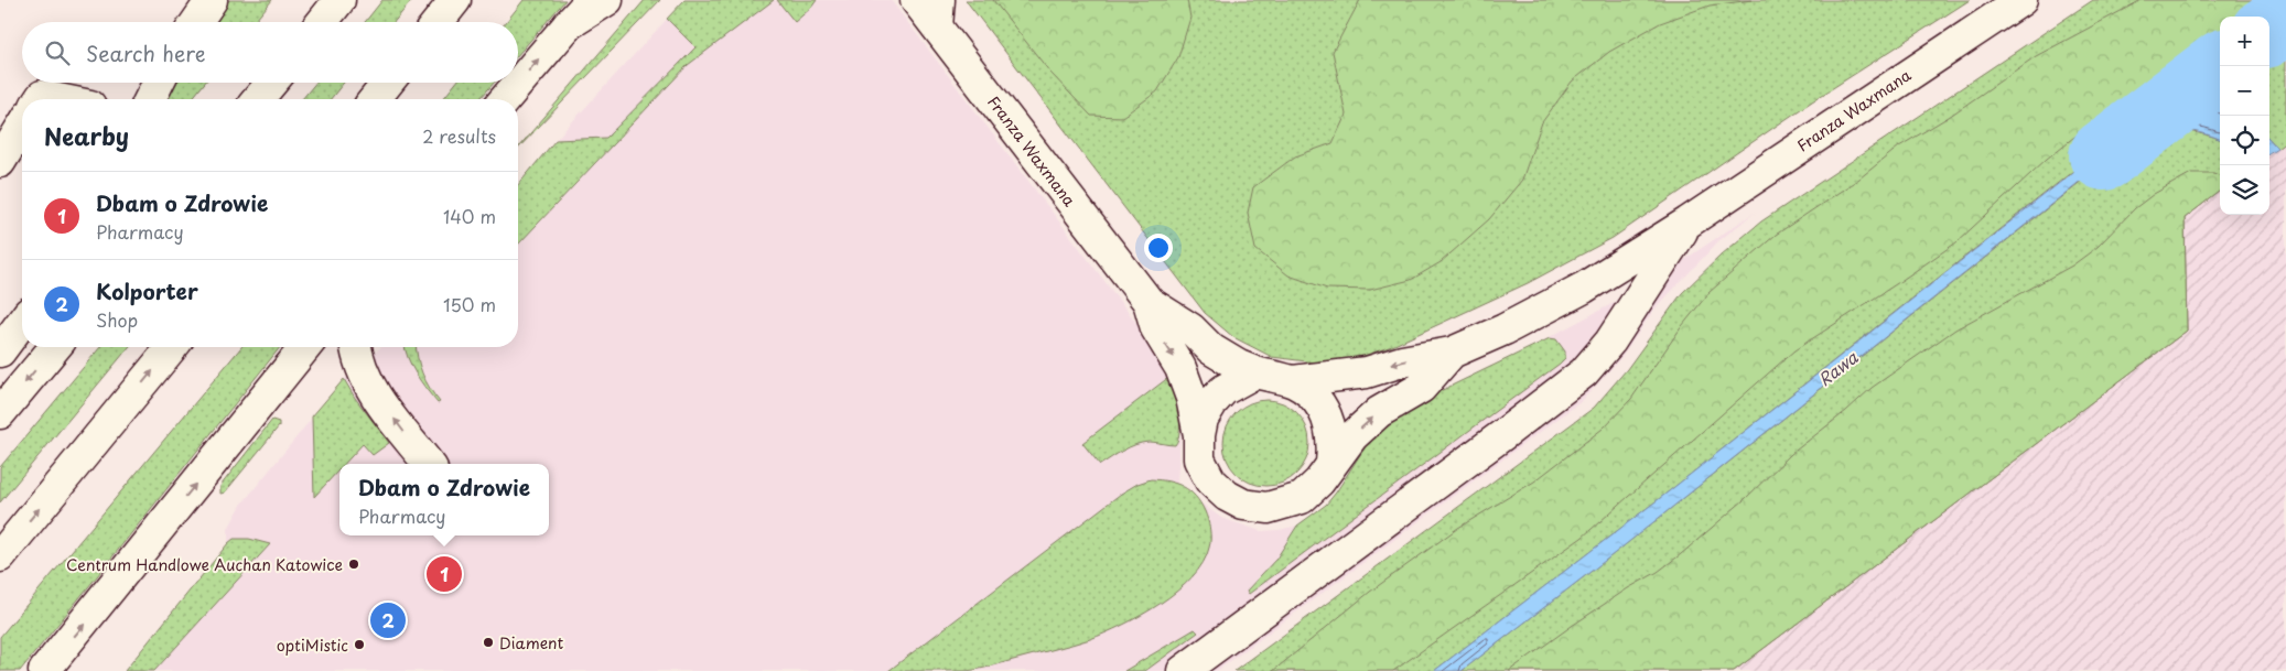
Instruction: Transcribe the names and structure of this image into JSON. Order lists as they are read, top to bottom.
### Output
{
  "streets": {
    "street": ["Franza Waxmana"]
  },
  "water": ["Rawa"],
  "places": ["Centrum Handlowe Auchan Katowice", "Diament", "optiMistic"],
  "page": {
    "map_buttons": ["+", "−"],
    "search": "Search here",
    "heading": ["Nearby", "2 results"],
    "list": [
      {
        "mark": "1",
        "name": "Dbam o Zdrowie",
        "note": "Pharmacy",
        "value": "140 m"
      },
      {
        "mark": "2",
        "name": "Kolporter",
        "note": "Shop",
        "value": "150 m"
      }
    ],
    "popup": ["Dbam o Zdrowie", "Pharmacy"],
    "pins": ["1", "2"]
  }
}
